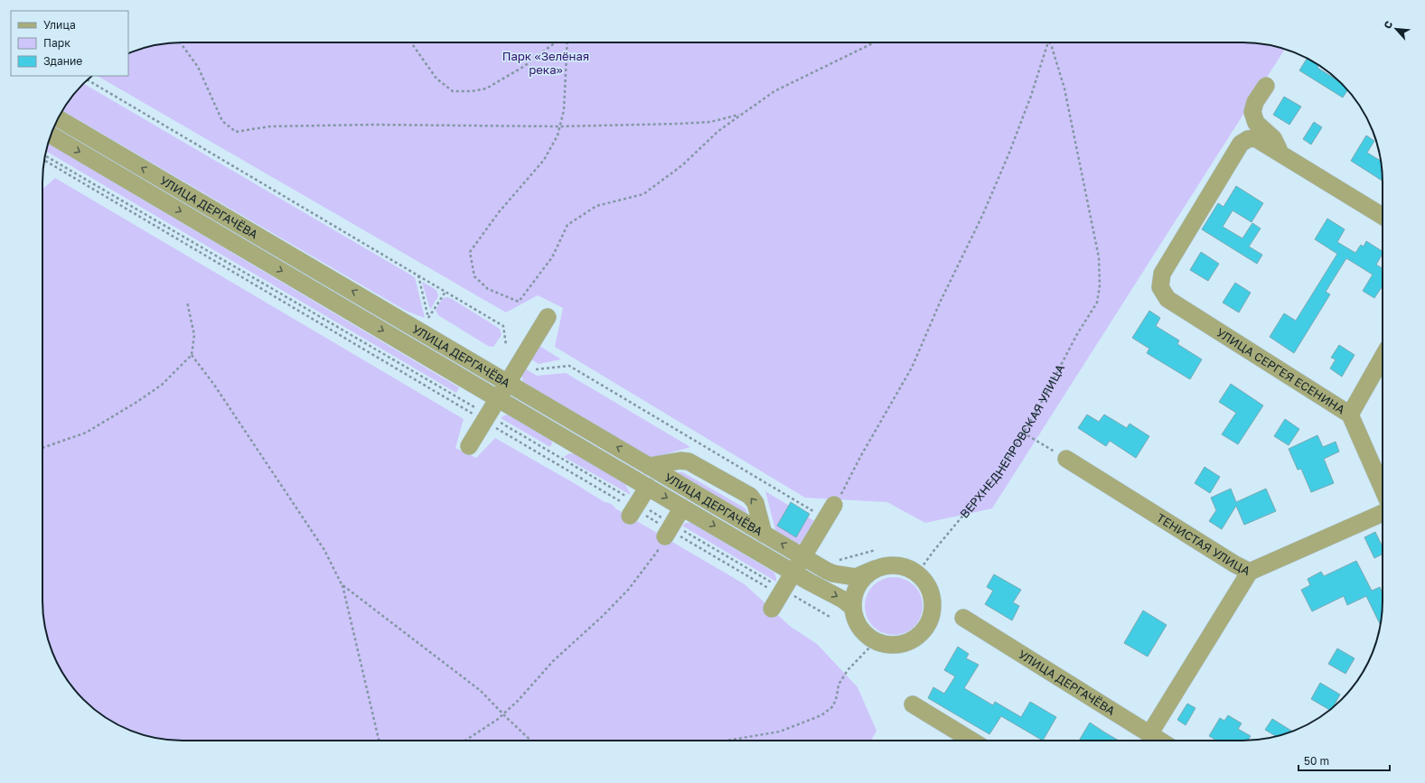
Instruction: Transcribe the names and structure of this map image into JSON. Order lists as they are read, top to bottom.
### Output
{
  "streets": {
    "street": ["УЛИЦА ДЕРГАЧЁВА", "УЛИЦА СЕРГЕЯ ЕСЕНИНА", "ТЕНИСТАЯ УЛИЦА"],
    "path": ["ВЕРХНЕДНЕПРОВСКАЯ УЛИЦА"]
  },
  "crossings": [
    ["УЛИЦА ДЕРГАЧЁВА", "ВЕРХНЕДНЕПРОВСКАЯ УЛИЦА"]
  ],
  "parks": ["Парк «Зелёная река»"],
  "legend": ["Улица", "Парк", "Здание"],
  "scale_bar": "50 m",
  "north": "top left"
}
